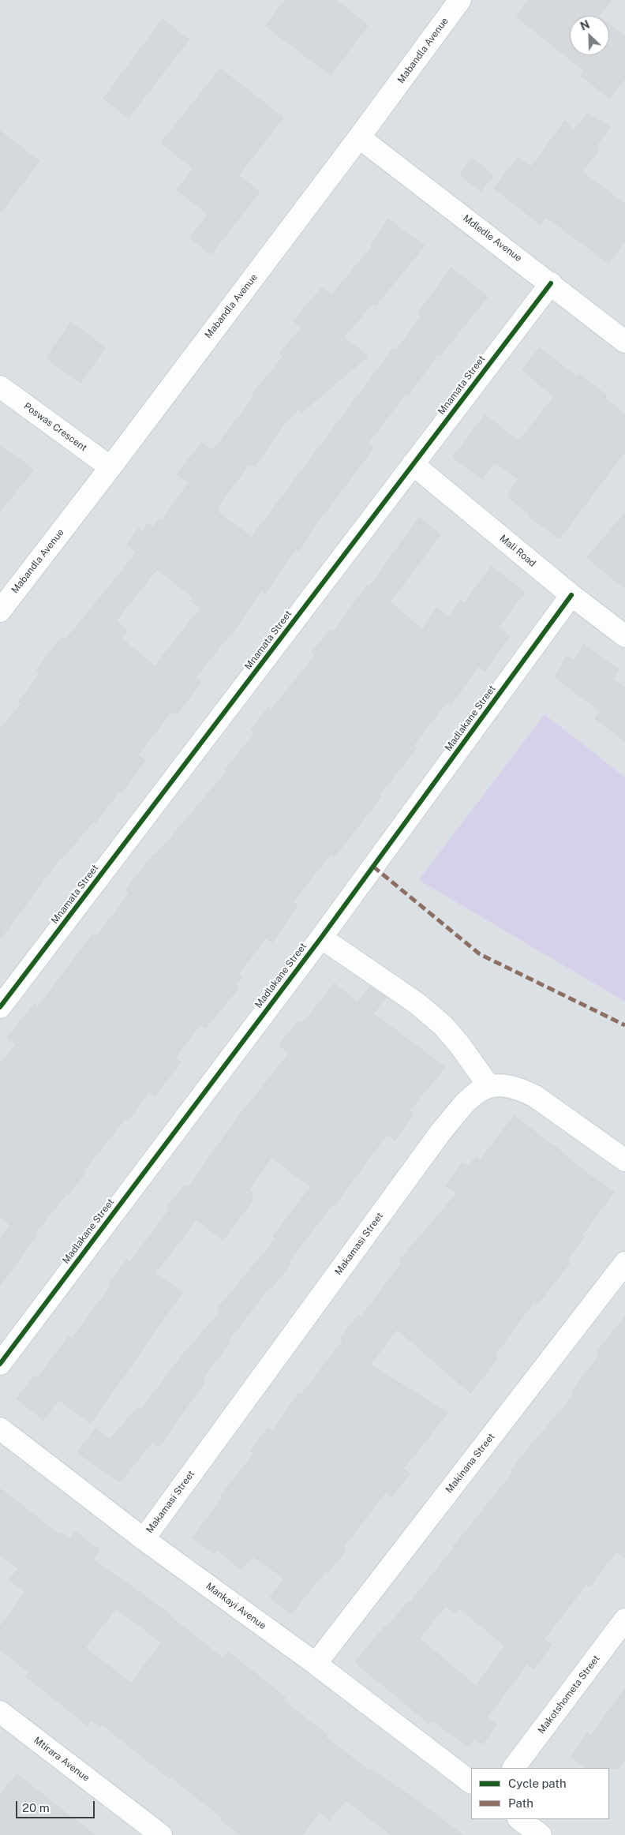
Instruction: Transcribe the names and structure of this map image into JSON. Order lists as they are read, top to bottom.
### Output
{
  "streets": {
    "street": [
      "Mabandla Avenue",
      "Mdledle Avenue",
      "Mnamata Street",
      "Poswas Crescent",
      "Mali Road",
      "Madlakane Street",
      "Makamasi Street",
      "Makinana Street",
      "Mankayi Avenue",
      "Makotshometa Street",
      "Mtirara Avenue"
    ]
  },
  "crossings": [
    ["Mabandla Avenue", "Mdledle Avenue"],
    ["Mabandla Avenue", "Poswas Crescent"],
    ["Mdledle Avenue", "Mnamata Street"],
    ["Mnamata Street", "Mali Road"],
    ["Mali Road", "Madlakane Street"],
    ["Makamasi Street", "Mankayi Avenue"],
    ["Makinana Street", "Mankayi Avenue"]
  ],
  "legend": ["Cycle path", "Path"],
  "scale_bar": "20 m",
  "north": "top left"
}
